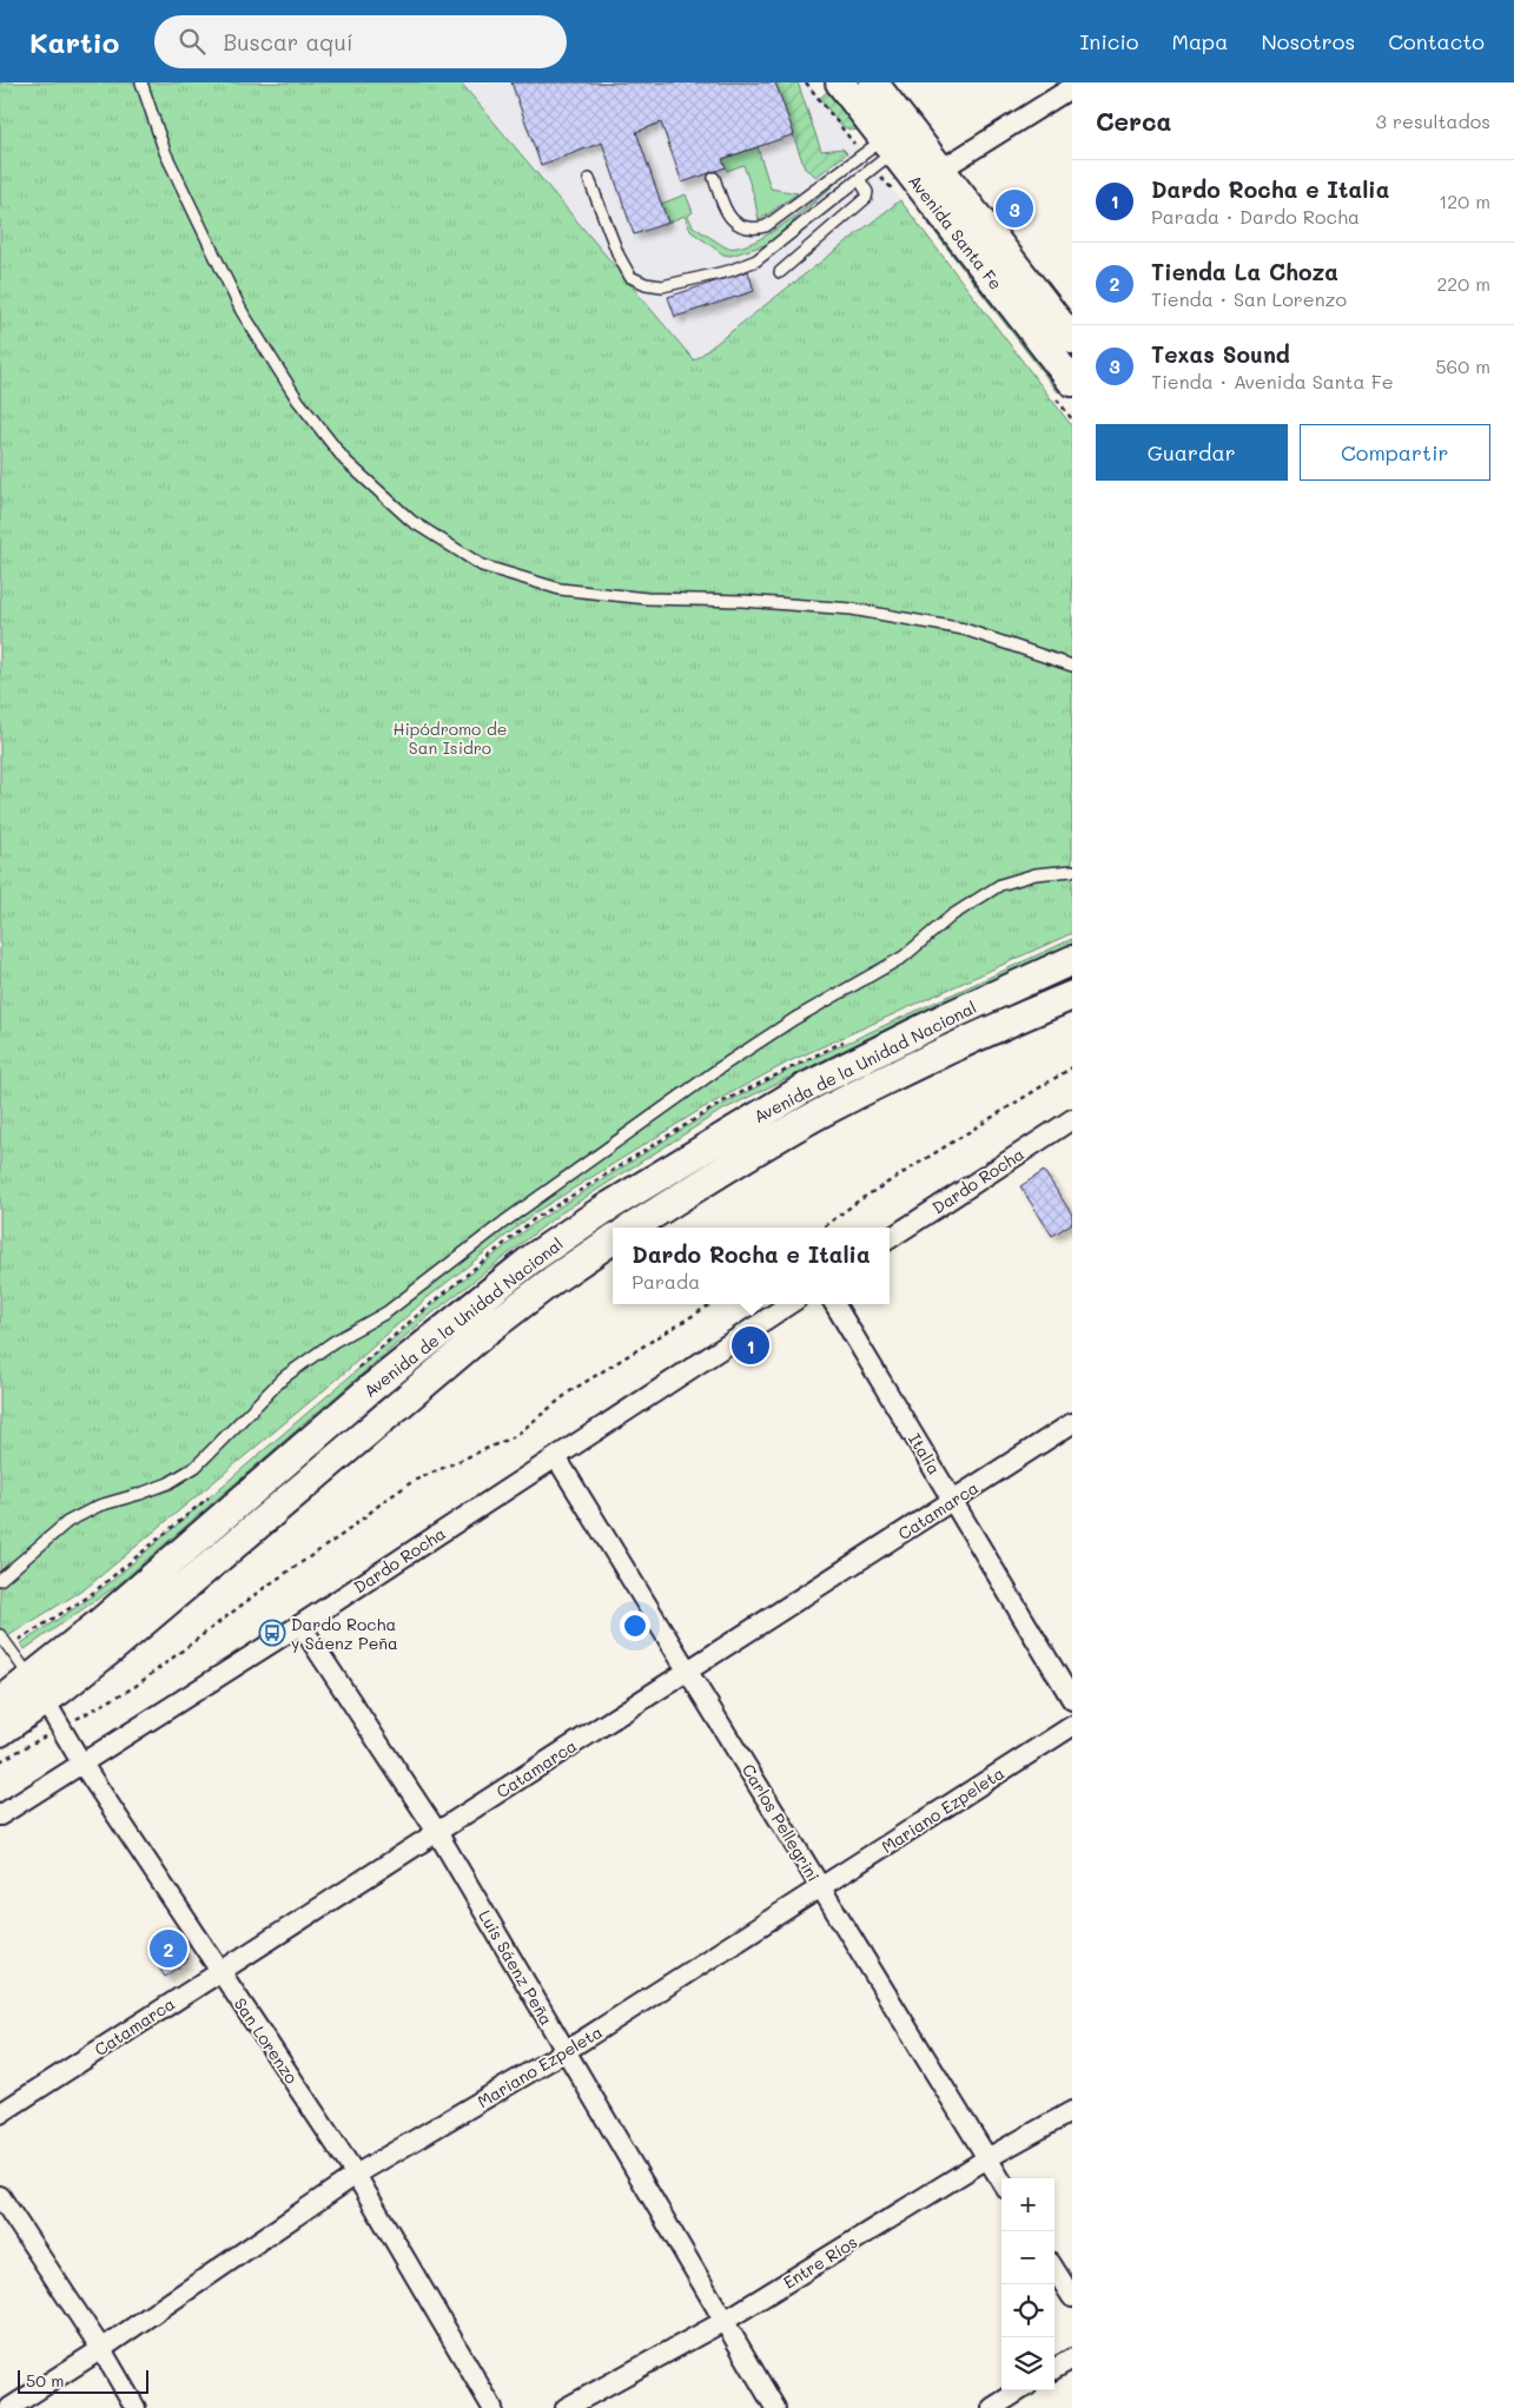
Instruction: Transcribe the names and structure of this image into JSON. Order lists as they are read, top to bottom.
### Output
{
  "streets": {
    "main road": ["Avenida Santa Fe", "Avenida de la Unidad Nacional"],
    "street": [
      "Dardo Rocha",
      "Italia",
      "Catamarca",
      "Mariano Ezpeleta",
      "Carlos Pellegrini",
      "Luis Sáenz Peña",
      "San Lorenzo",
      "Entre Ríos"
    ]
  },
  "crossings": [
    ["Avenida de la Unidad Nacional", "San Lorenzo"],
    ["Dardo Rocha", "Carlos Pellegrini"],
    ["Dardo Rocha", "Luis Sáenz Peña"],
    ["Dardo Rocha", "San Lorenzo"],
    ["Italia", "Catamarca"],
    ["Catamarca", "Carlos Pellegrini"],
    ["Catamarca", "Luis Sáenz Peña"],
    ["Catamarca", "San Lorenzo"],
    ["Mariano Ezpeleta", "Carlos Pellegrini"],
    ["Mariano Ezpeleta", "Luis Sáenz Peña"],
    ["Mariano Ezpeleta", "San Lorenzo"],
    ["Carlos Pellegrini", "Entre Ríos"],
    ["Luis Sáenz Peña", "Entre Ríos"]
  ],
  "parks": ["Hipódromo de San Isidro"],
  "places": {
    "bus stop": ["Dardo Rocha y Sáenz Peña"]
  },
  "scale_bar": "50 m",
  "page": {
    "header": "Kartio",
    "search": "Buscar aquí",
    "nav": [
      "Inicio",
      "Mapa",
      "Nosotros",
      "Contacto"
    ],
    "heading": ["Cerca", "3 resultados"],
    "list": [
      {
        "mark": "1",
        "name": "Dardo Rocha e Italia",
        "note": "Parada · Dardo Rocha",
        "value": "120 m"
      },
      {
        "mark": "2",
        "name": "Tienda La Choza",
        "note": "Tienda · San Lorenzo",
        "value": "220 m"
      },
      {
        "mark": "3",
        "name": "Texas Sound",
        "note": "Tienda · Avenida Santa Fe",
        "value": "560 m"
      }
    ],
    "pins": ["3", "1", "2"],
    "buttons": ["Guardar", "Compartir"],
    "popup": ["Dardo Rocha e Italia", "Parada"],
    "map_buttons": ["+", "−"],
    "scale": "50 m"
  }
}
